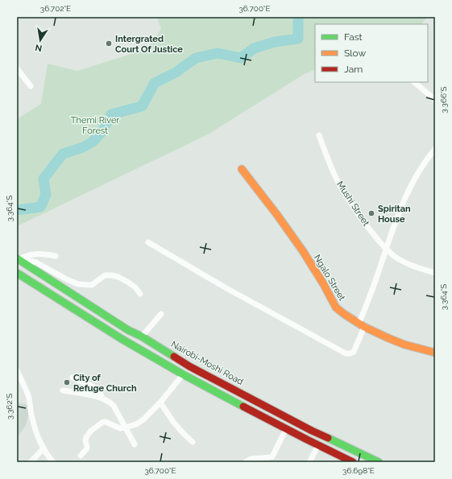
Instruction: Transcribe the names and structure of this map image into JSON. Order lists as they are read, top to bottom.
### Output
{
  "streets": {
    "main road": ["Ngalo Street", "Nairobi-Moshi Road"],
    "street": ["Mushi Street"]
  },
  "parks": ["Themi River Forest"],
  "places": ["Intergrated Court Of Justice", "Spiritan House", "City of Refuge Church"],
  "legend": ["Fast", "Slow", "Jam"],
  "north": "bottom",
  "coordinates": [
    "36.702°E",
    "36.700°E",
    "3.366°S",
    "3.364°S",
    "3.362°S",
    "36.698°E"
  ]
}
